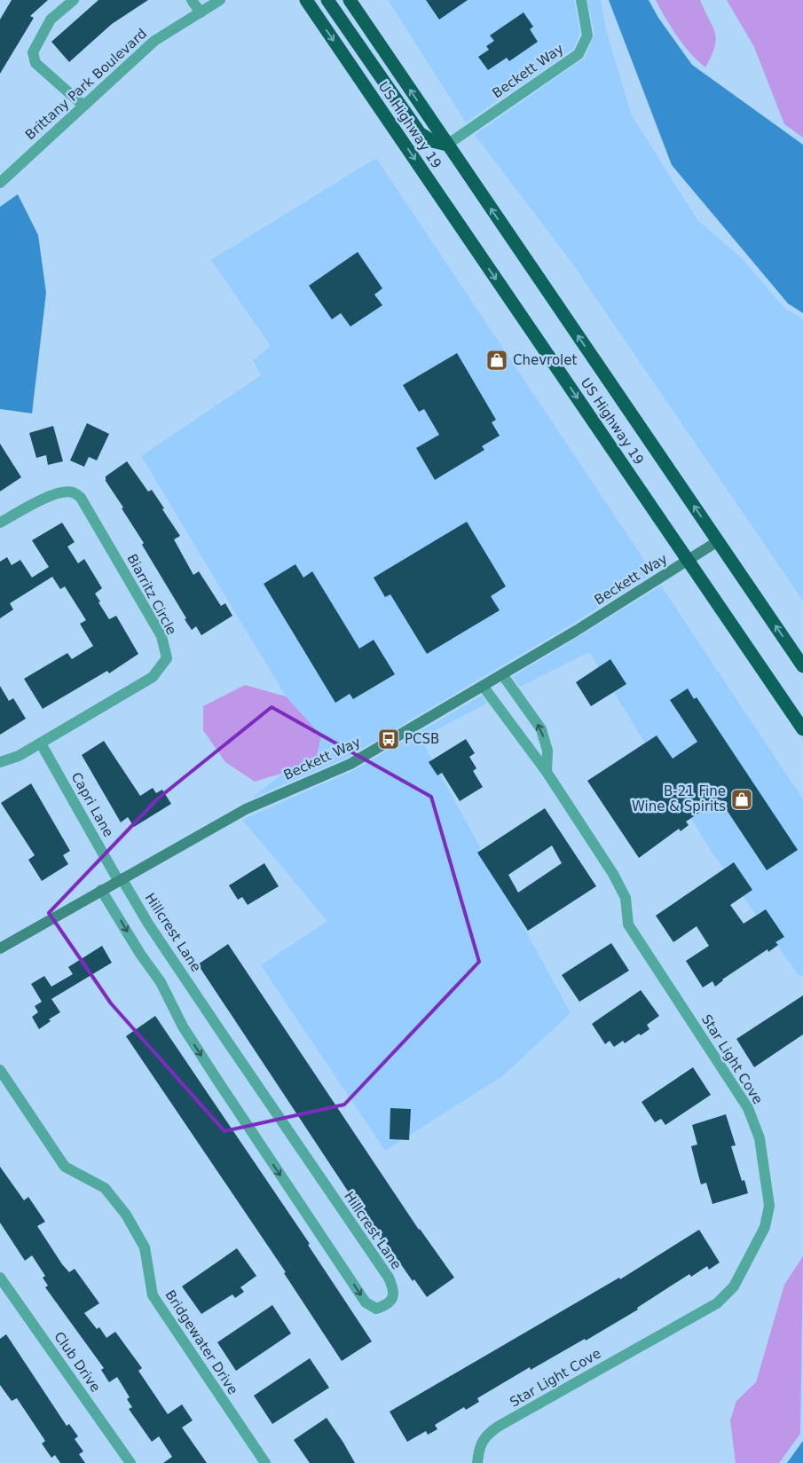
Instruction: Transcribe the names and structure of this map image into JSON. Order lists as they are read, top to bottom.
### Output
{
  "streets": {
    "highway": ["US Highway 19"],
    "street": [
      "Beckett Way",
      "Brittany Park Boulevard",
      "Biarritz Circle",
      "Capri Lane",
      "Hillcrest Lane",
      "Star Light Cove",
      "Bridgewater Drive",
      "Club Drive"
    ]
  },
  "crossings": [
    ["Beckett Way", "US Highway 19"],
    ["Beckett Way", "Capri Lane"],
    ["Beckett Way", "Hillcrest Lane"],
    ["Beckett Way", "Star Light Cove"],
    ["Biarritz Circle", "Capri Lane"],
    ["Capri Lane", "Hillcrest Lane"]
  ],
  "places": {
    "shop": ["Chevrolet", "B-21 Fine Wine & Spirits"],
    "bus stop": ["PCSB"]
  }
}
